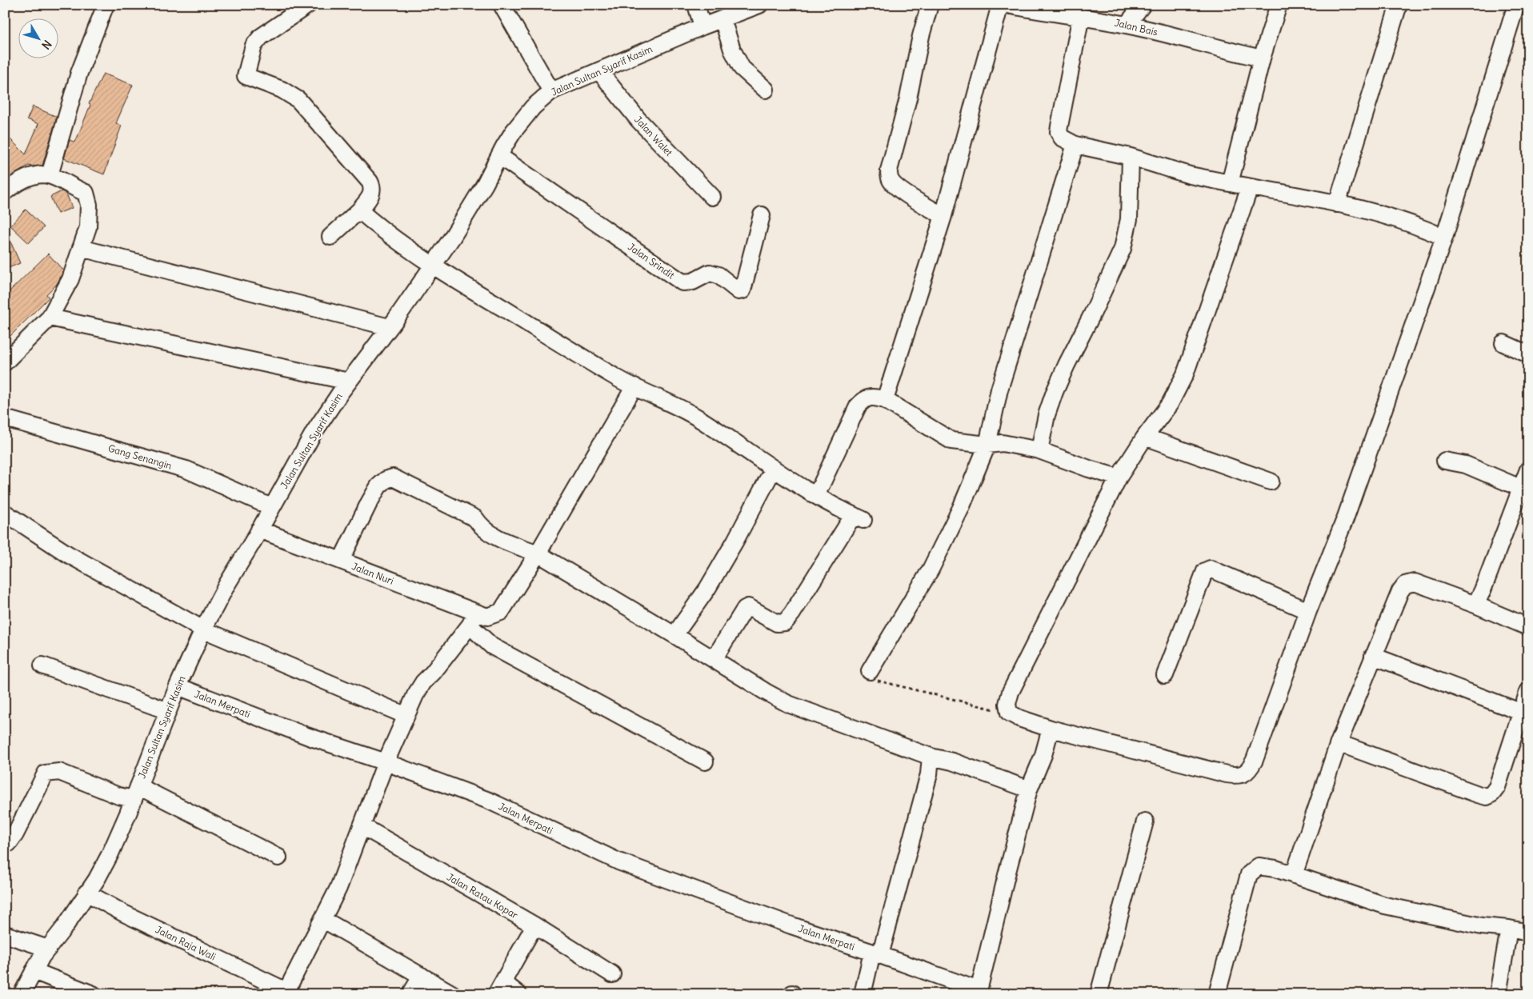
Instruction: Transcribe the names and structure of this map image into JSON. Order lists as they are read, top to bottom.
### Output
{
  "streets": {
    "street": [
      "Jalan Bais",
      "Jalan Sultan Syarif Kasim",
      "Jalan Walet",
      "Jalan Srindit",
      "Gang Senangin",
      "Jalan Nuri",
      "Jalan Merpati",
      "Jalan Ratau Kopar",
      "Jalan Raja Wali"
    ]
  },
  "crossings": [
    ["Jalan Sultan Syarif Kasim", "Jalan Walet"],
    ["Jalan Sultan Syarif Kasim", "Jalan Srindit"],
    ["Jalan Sultan Syarif Kasim", "Gang Senangin"],
    ["Jalan Sultan Syarif Kasim", "Jalan Nuri"],
    ["Jalan Sultan Syarif Kasim", "Jalan Merpati"],
    ["Jalan Sultan Syarif Kasim", "Jalan Raja Wali"]
  ],
  "north": "bottom right"
}
